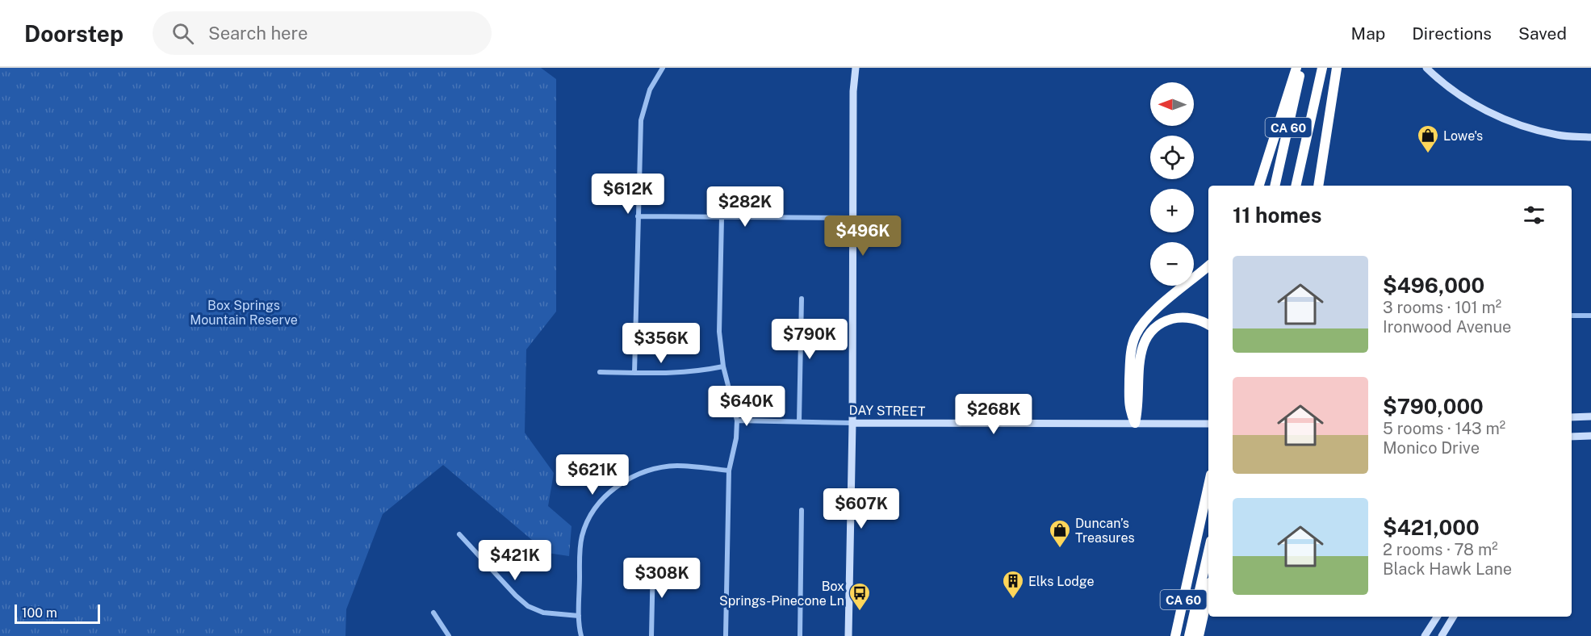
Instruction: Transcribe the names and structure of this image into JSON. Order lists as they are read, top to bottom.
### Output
{
  "streets": {
    "highway": ["CA 60"],
    "main road": ["DAY STREET"]
  },
  "parks": ["Box Springs Mountain Reserve"],
  "places": {
    "shop": ["Lowe's", "Duncan’s Treasures"],
    "building": ["Elks Lodge"],
    "bus stop": ["Box Springs-Pinecone Ln"]
  },
  "scale_bar": "100 m",
  "north": "left",
  "page": {
    "header": "Doorstep",
    "search": "Search here",
    "nav": ["Map", "Directions", "Saved"],
    "map_buttons": ["+", "−"],
    "price": [
      "$612K",
      "$282K",
      "$496K",
      "$790K",
      "$356K",
      "$640K",
      "$268K",
      "$621K",
      "$607K",
      "$421K",
      "$308K"
    ],
    "heading": "11 homes",
    "list": [
      {
        "name": "$496,000",
        "note": "3 rooms · 101 m² · Ironwood Avenue"
      },
      {
        "name": "$790,000",
        "note": "5 rooms · 143 m² · Monico Drive"
      },
      {
        "name": "$421,000",
        "note": "2 rooms · 78 m² · Black Hawk Lane"
      }
    ],
    "scale": "100 m"
  }
}
